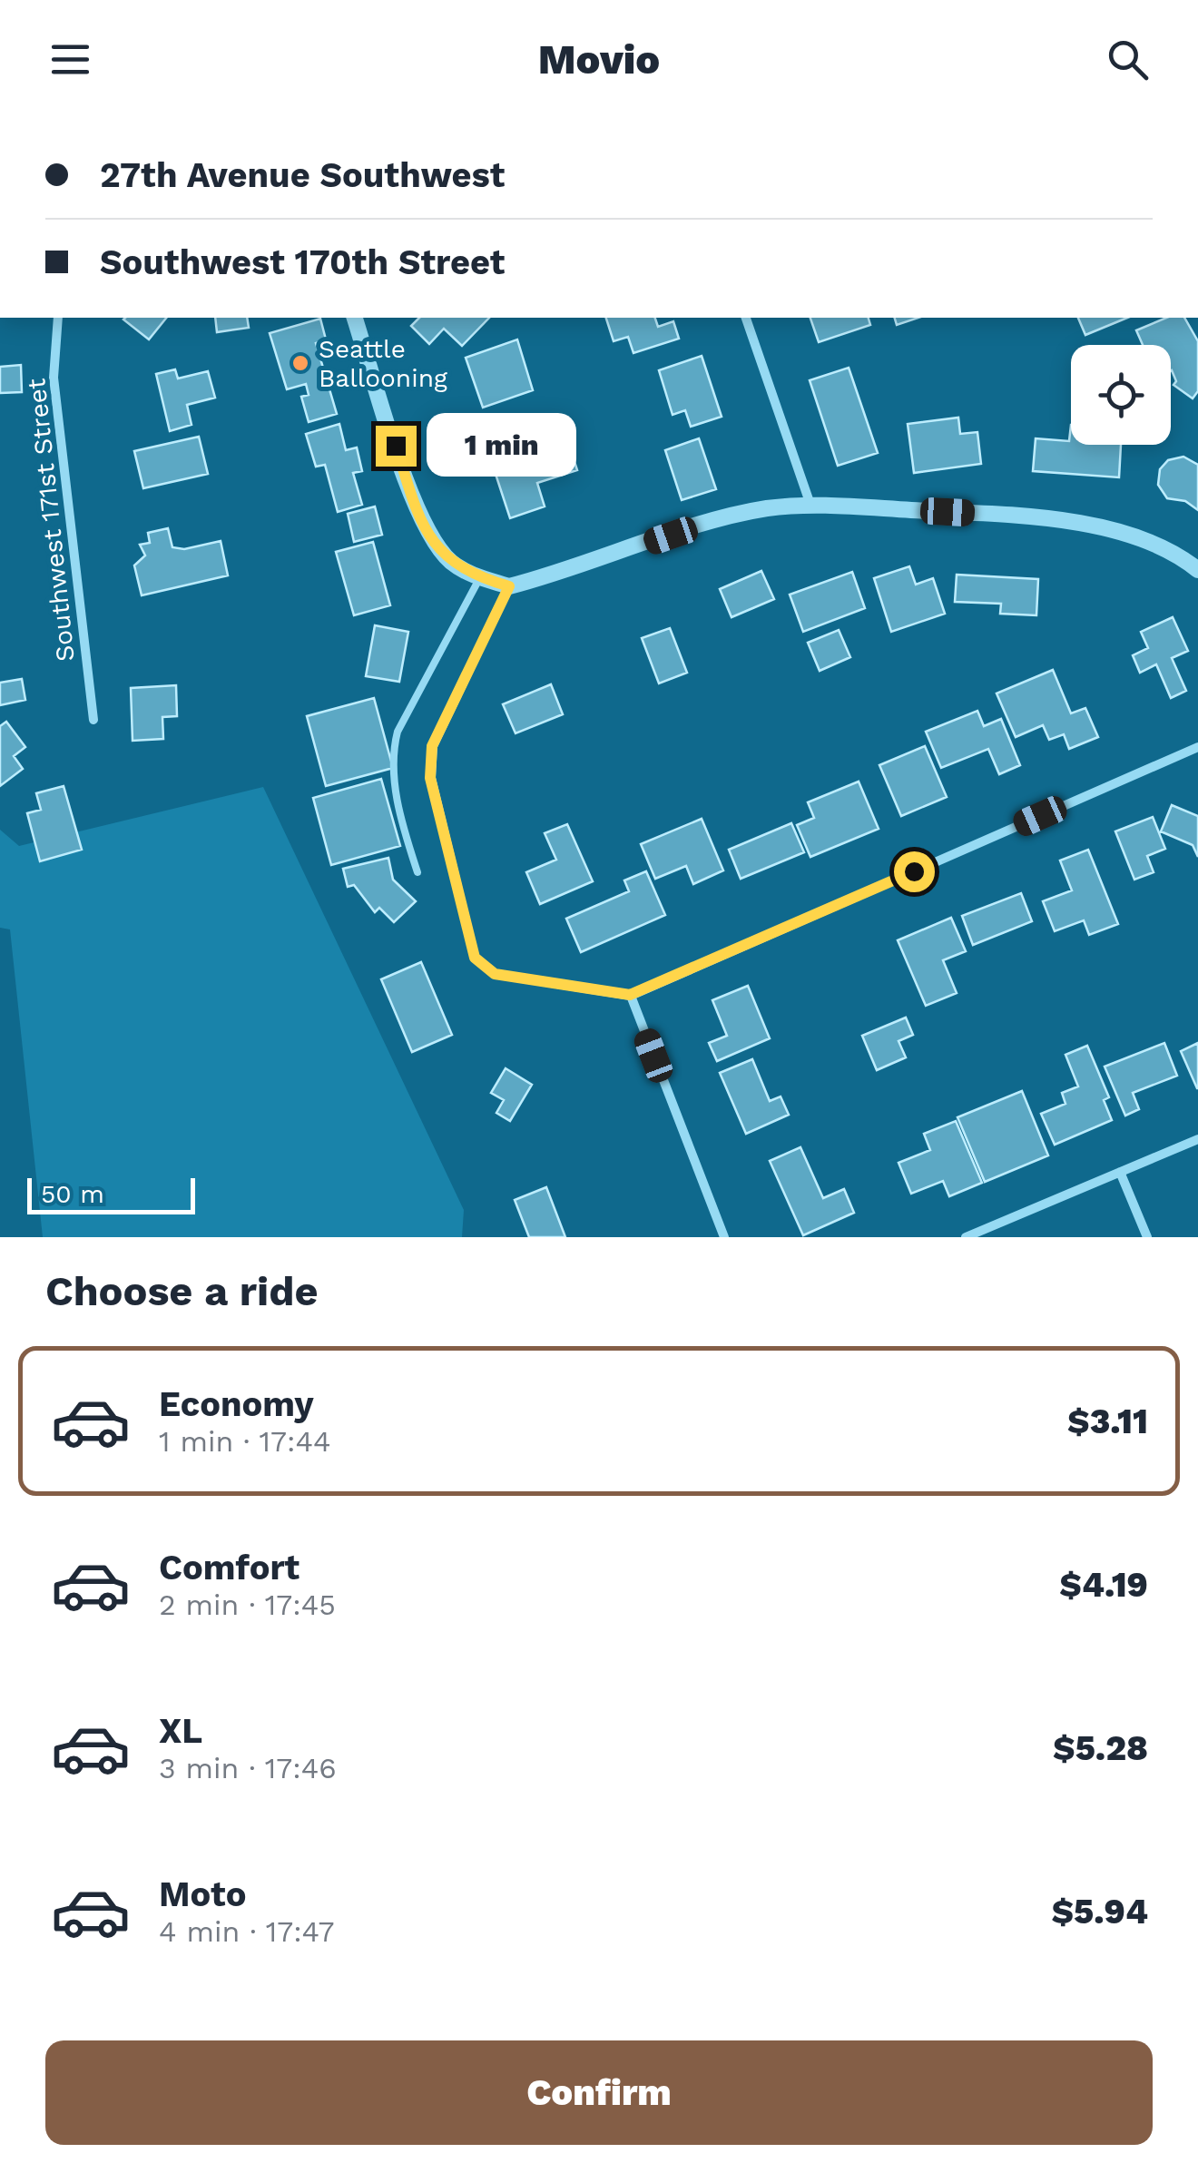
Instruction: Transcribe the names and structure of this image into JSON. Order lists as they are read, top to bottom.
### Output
{
  "streets": {
    "street": ["Southwest 171st Street"]
  },
  "places": ["Seattle Ballooning"],
  "scale_bar": "50 m",
  "page": {
    "header": "Movio",
    "banner": ["27th Avenue Southwest", "Southwest 170th Street"],
    "bubble": "1 min",
    "scale": "50 m",
    "heading": "Choose a ride",
    "list": [
      {
        "name": "Economy",
        "note": "1 min · 17:44",
        "value": "$3.11"
      },
      {
        "name": "Comfort",
        "note": "2 min · 17:45",
        "value": "$4.19"
      },
      {
        "name": "XL",
        "note": "3 min · 17:46",
        "value": "$5.28"
      },
      {
        "name": "Moto",
        "note": "4 min · 17:47",
        "value": "$5.94"
      }
    ],
    "buttons": "Confirm"
  }
}
